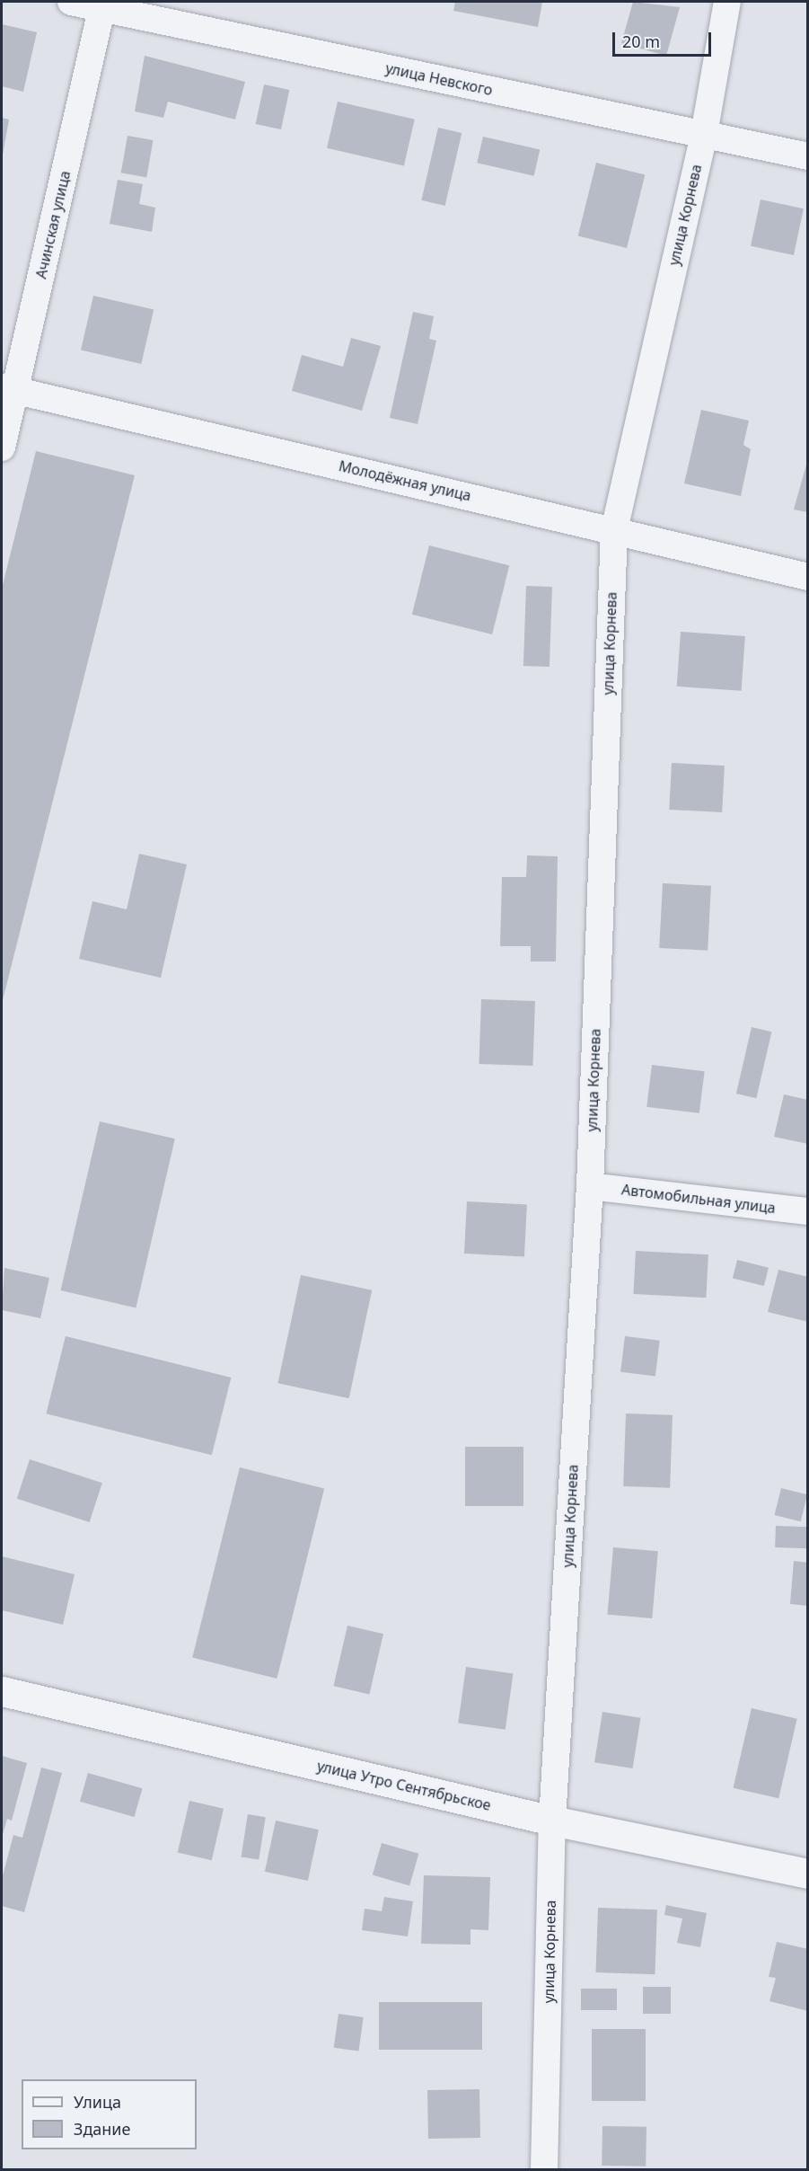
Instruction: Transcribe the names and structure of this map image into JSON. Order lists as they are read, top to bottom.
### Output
{
  "streets": {
    "street": [
      "улица Невского",
      "улица Корнева",
      "Ачинская улица",
      "Молодёжная улица",
      "Автомобильная улица",
      "улица Утро Сентябрьское"
    ]
  },
  "crossings": [
    ["улица Невского", "улица Корнева"],
    ["улица Невского", "Ачинская улица"],
    ["улица Корнева", "Молодёжная улица"],
    ["улица Корнева", "Автомобильная улица"],
    ["улица Корнева", "улица Утро Сентябрьское"],
    ["Ачинская улица", "Молодёжная улица"]
  ],
  "legend": ["Улица", "Здание"],
  "scale_bar": "20 m"
}
